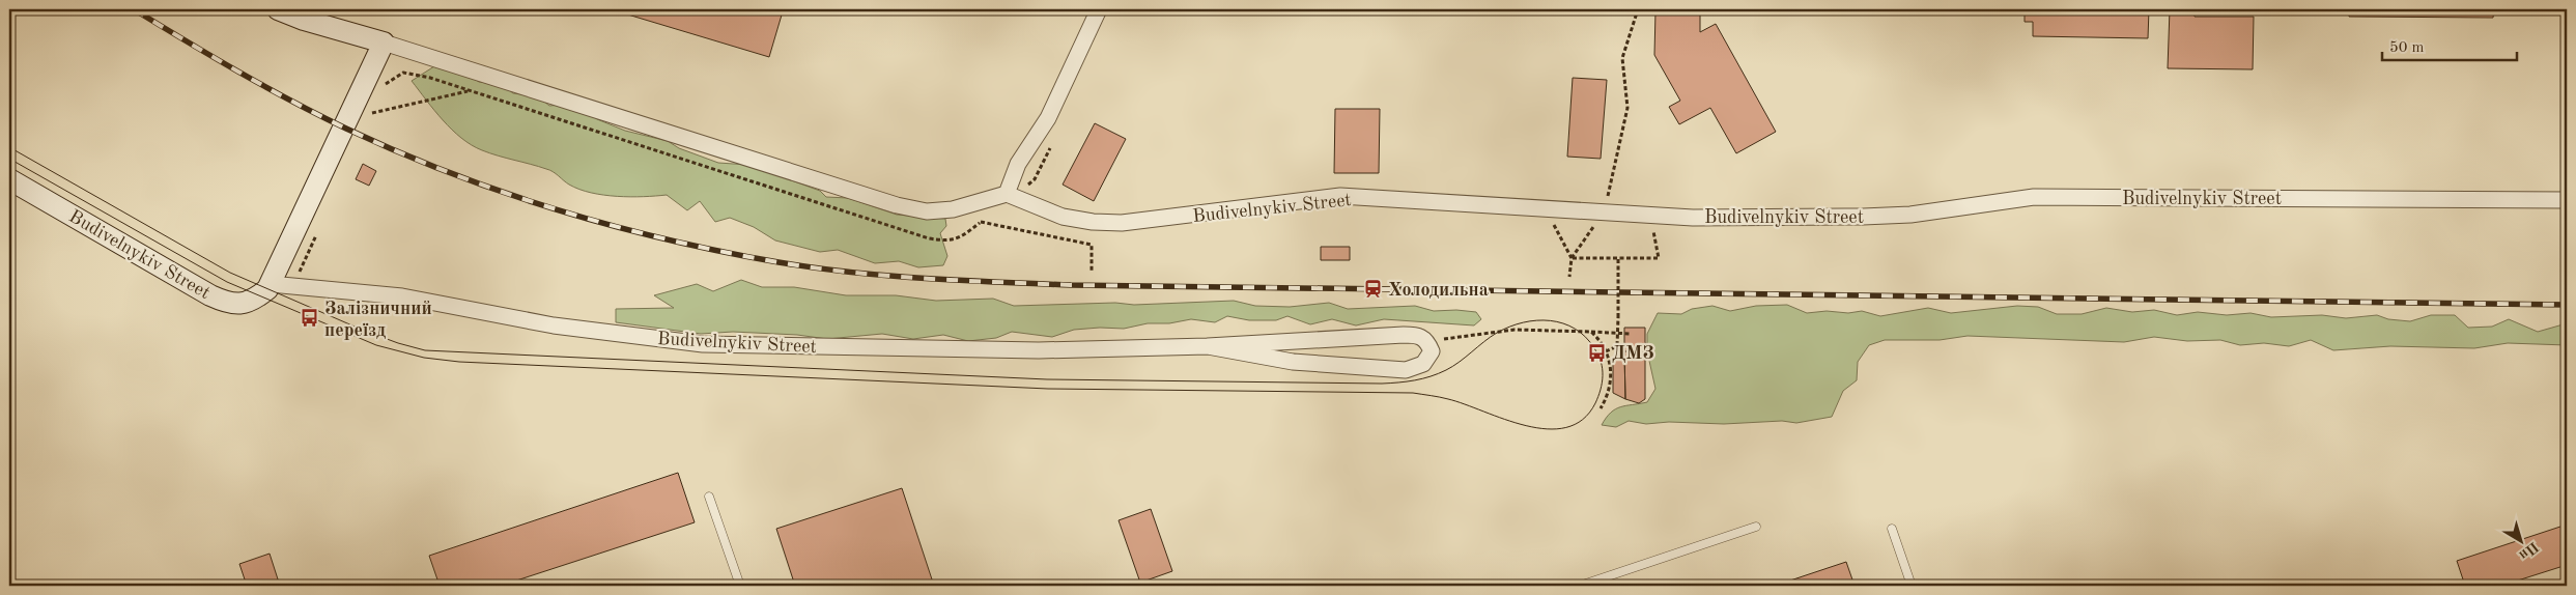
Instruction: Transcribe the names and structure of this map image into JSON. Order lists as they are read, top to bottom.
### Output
{
  "streets": {
    "street": ["Budivelnykiv Street"]
  },
  "places": {
    "station": ["Холодильна"],
    "bus stop": ["Залізничний переїзд", "ДМЗ"]
  },
  "scale_bar": "50 m",
  "north": "bottom right"
}
